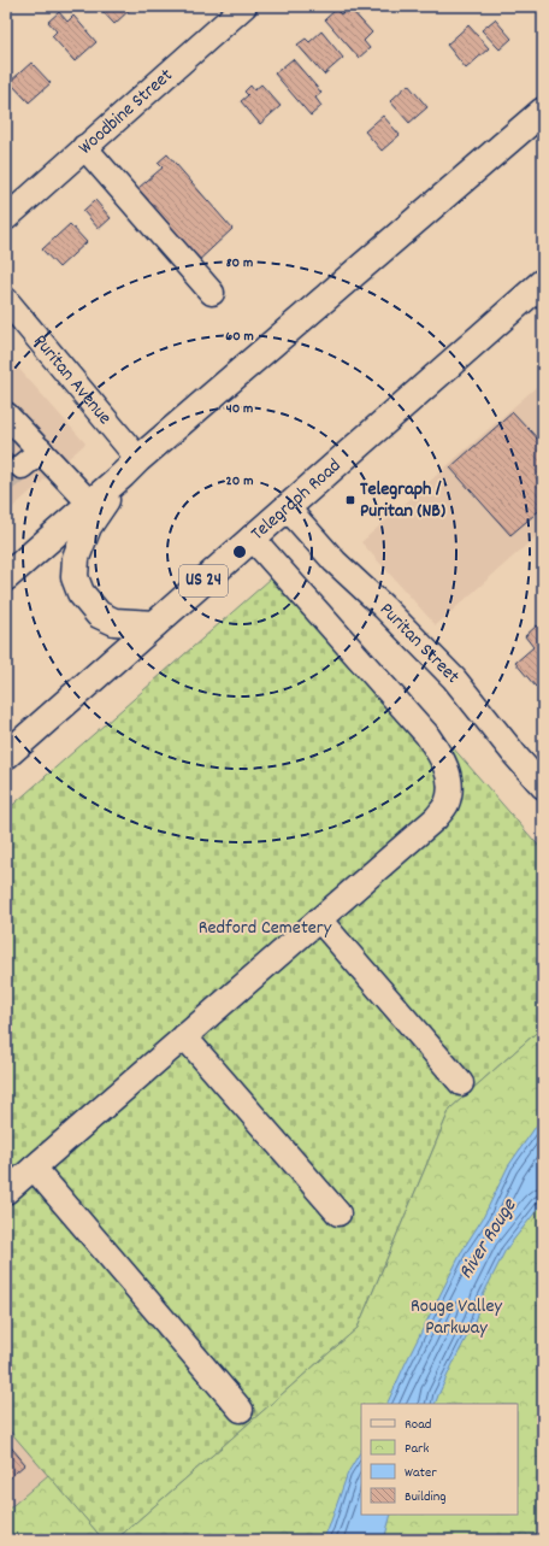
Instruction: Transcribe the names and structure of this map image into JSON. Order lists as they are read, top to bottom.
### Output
{
  "streets": {
    "main road": ["Telegraph Road", "US 24"],
    "street": ["Woodbine Street", "Puritan Avenue", "Puritan Street"]
  },
  "crossings": [
    ["Telegraph Road", "Puritan Street"]
  ],
  "water": ["River Rouge"],
  "parks": ["Redford Cemetery", "Rouge Valley Parkway"],
  "places": {
    "transit": ["Telegraph / Puritan (NB)"]
  },
  "legend": [
    "Road",
    "Park",
    "Water",
    "Building"
  ],
  "rings": [
    "80 m",
    "60 m",
    "40 m",
    "20 m"
  ]
}
